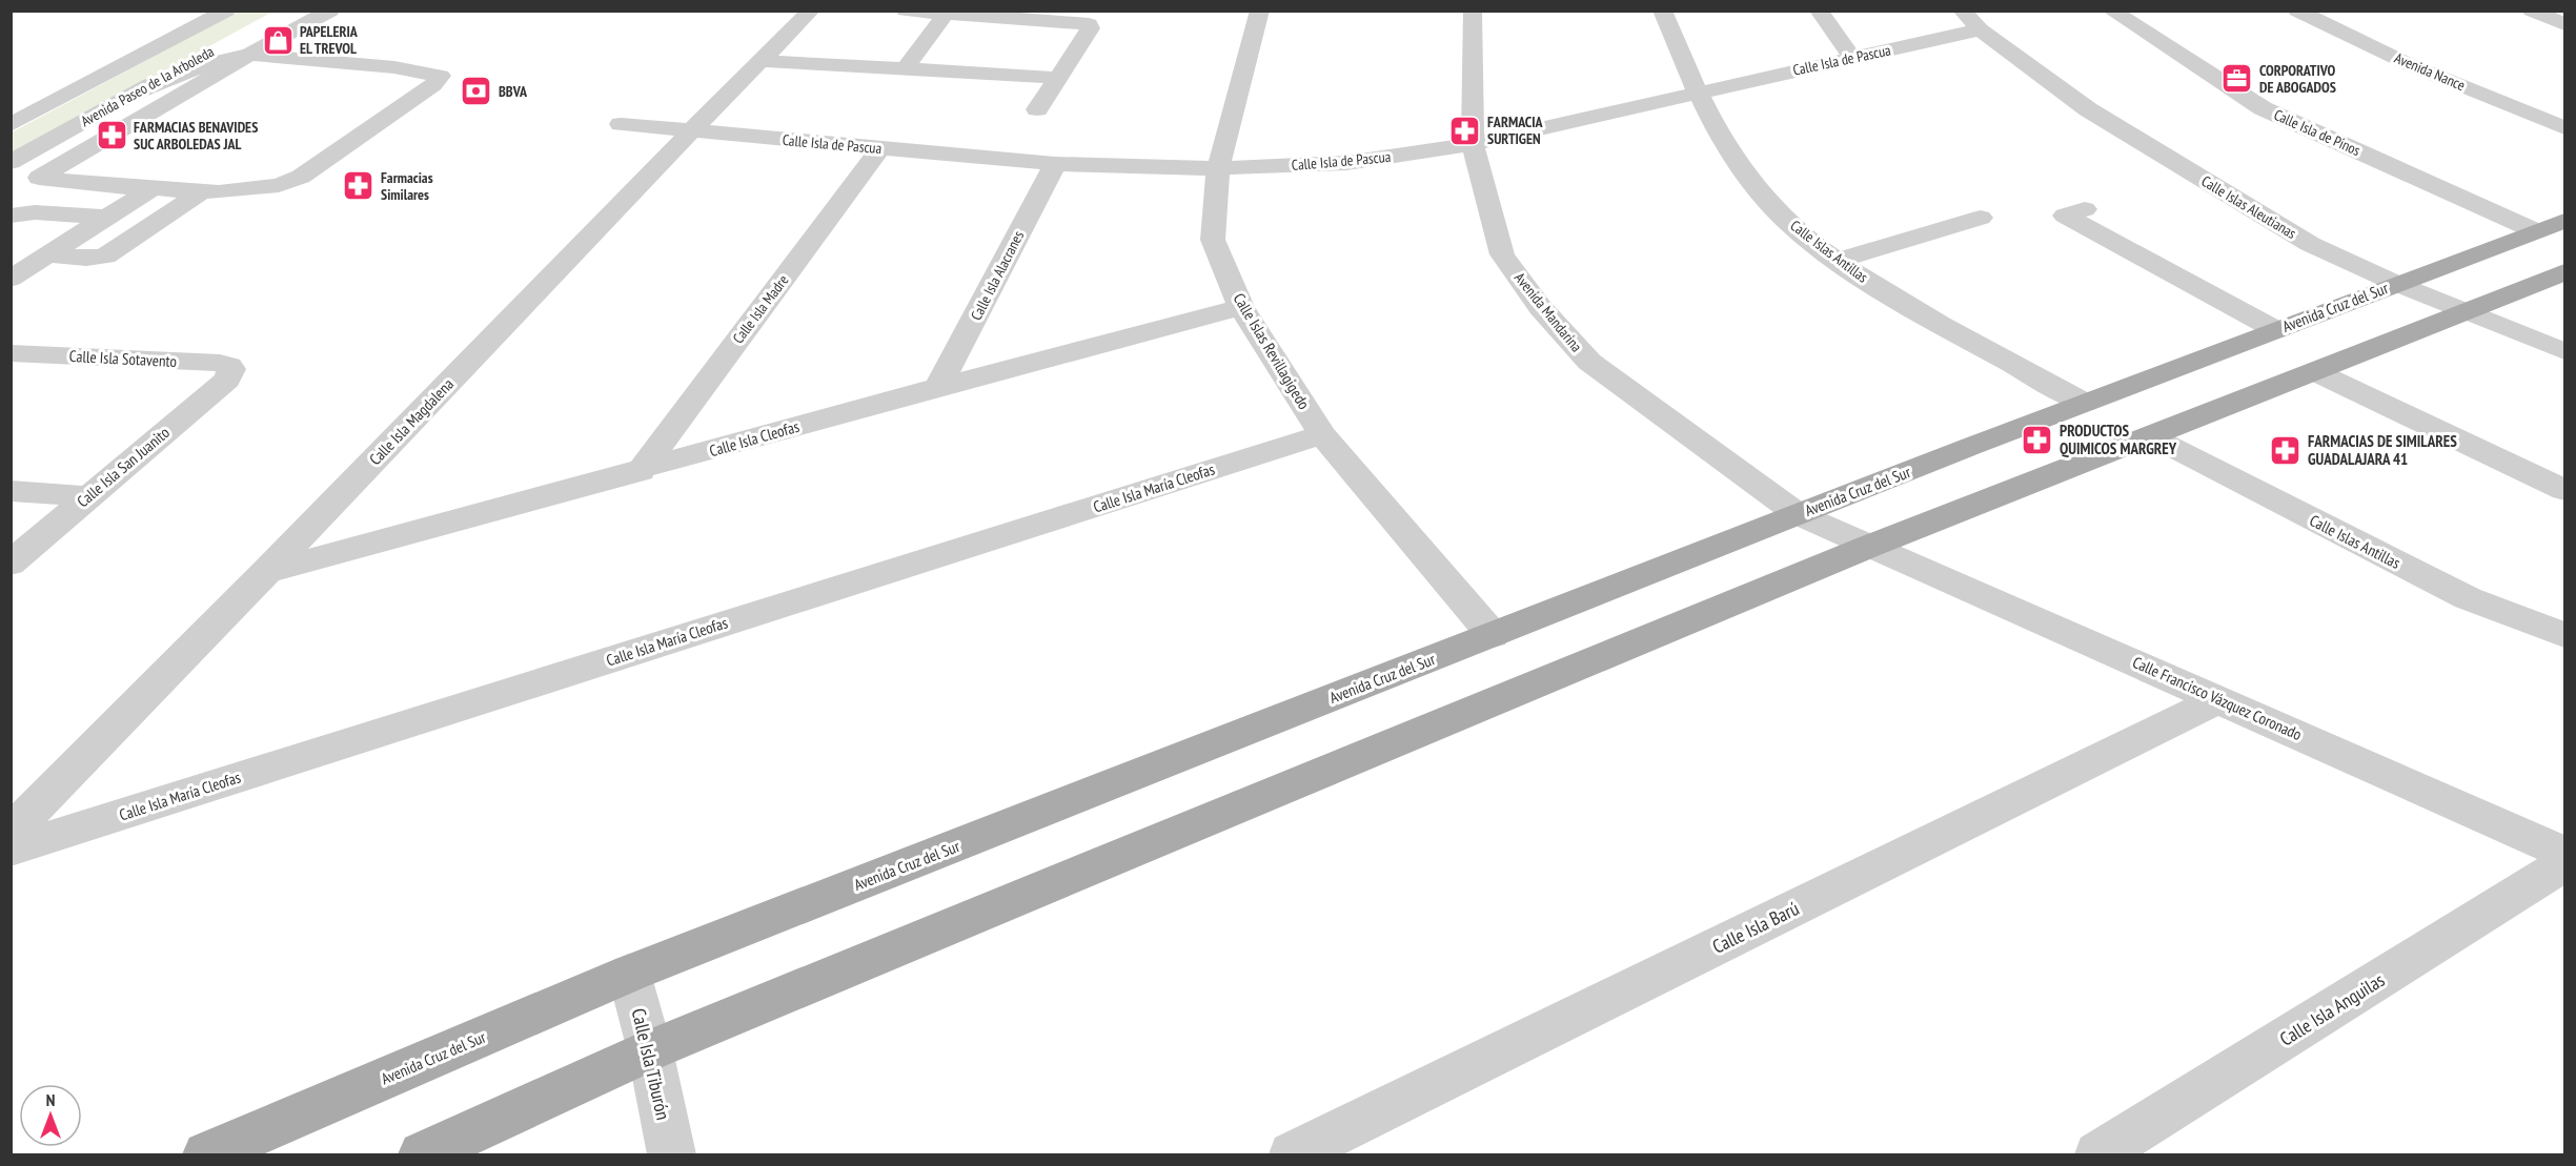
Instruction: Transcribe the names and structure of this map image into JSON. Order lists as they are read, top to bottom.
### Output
{
  "streets": {
    "main road": ["Avenida Cruz del Sur"],
    "street": [
      "Calle Isla de Pascua",
      "Avenida Nance",
      "Avenida Paseo de la Arboleda",
      "Calle Isla de Pinos",
      "Calle Islas Aleutianas",
      "Calle Islas Antillas",
      "Calle Isla Alacranes",
      "Calle Isla Madre",
      "Avenida Mandarina",
      "Calle Islas Revillagigedo",
      "Calle Isla Sotavento",
      "Calle Isla Magdalena",
      "Calle Isla Cleofas",
      "Calle Isla San Juanito",
      "Calle Isla María Cleofas",
      "Calle Francisco Vázquez Coronado",
      "Calle Isla Barú",
      "Calle Isla Anguilas",
      "Calle Isla Tiburón"
    ]
  },
  "crossings": [
    ["Calle Isla de Pascua", "Calle Islas Aleutianas"],
    ["Calle Isla de Pascua", "Calle Islas Antillas"],
    ["Calle Isla de Pascua", "Calle Isla Alacranes"],
    ["Calle Isla de Pascua", "Calle Isla Madre"],
    ["Calle Isla de Pascua", "Avenida Mandarina"],
    ["Calle Isla de Pascua", "Calle Islas Revillagigedo"],
    ["Calle Isla de Pascua", "Calle Isla Magdalena"],
    ["Calle Isla de Pinos", "Avenida Cruz del Sur"],
    ["Calle Islas Aleutianas", "Avenida Cruz del Sur"],
    ["Calle Islas Antillas", "Avenida Cruz del Sur"],
    ["Calle Isla Alacranes", "Calle Isla Cleofas"],
    ["Avenida Cruz del Sur", "Avenida Mandarina"],
    ["Avenida Cruz del Sur", "Calle Islas Revillagigedo"],
    ["Avenida Cruz del Sur", "Calle Isla Tiburón"],
    ["Calle Isla Madre", "Calle Isla Cleofas"],
    ["Avenida Mandarina", "Calle Francisco Vázquez Coronado"],
    ["Calle Islas Revillagigedo", "Calle Isla Cleofas"],
    ["Calle Islas Revillagigedo", "Calle Isla María Cleofas"],
    ["Calle Isla Sotavento", "Calle Isla San Juanito"],
    ["Calle Isla Magdalena", "Calle Isla Cleofas"],
    ["Calle Francisco Vázquez Coronado", "Calle Isla Barú"]
  ],
  "places": {
    "shop": ["PAPELERIA EL TREVOL"],
    "office": ["CORPORATIVO DE ABOGADOS"],
    "bank": ["BBVA"],
    "pharmacy": [
      "FARMACIA SURTIGEN",
      "FARMACIAS BENAVIDES SUC ARBOLEDAS JAL",
      "Farmacias Similares",
      "PRODUCTOS QUIMICOS MARGREY",
      "FARMACIAS DE SIMILARES GUADALAJARA 41"
    ]
  },
  "north": "top"
}
